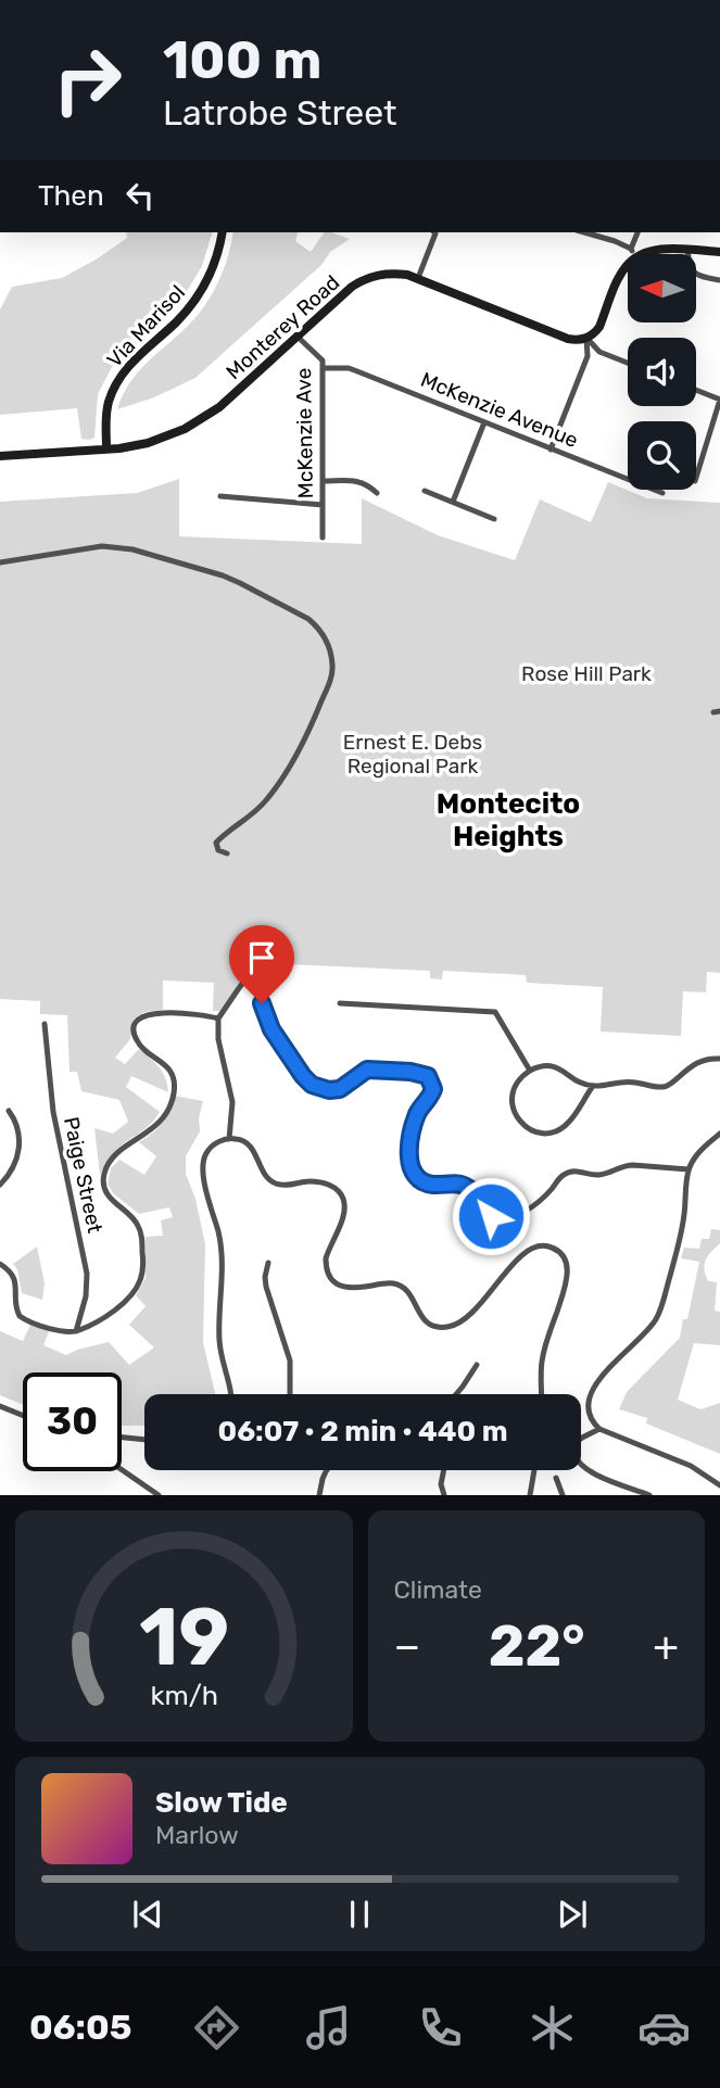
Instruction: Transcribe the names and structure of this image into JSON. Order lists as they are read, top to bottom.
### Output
{
  "streets": {
    "street": [
      "Via Marisol",
      "Monterey Road",
      "McKenzie Avenue",
      "McKenzie Ave",
      "Paige Street"
    ]
  },
  "crossings": [
    ["Via Marisol", "Monterey Road"],
    ["Monterey Road", "McKenzie Ave"],
    ["McKenzie Avenue", "McKenzie Ave"]
  ],
  "districts": ["Montecito Heights"],
  "parks": ["Rose Hill Park", "Ernest E. Debs Regional Park"],
  "north": "left",
  "page": {
    "turn": ["100 m", "Latrobe Street"],
    "then": "Then",
    "limit": "30",
    "trip": "06:07 · 2 min · 440 m",
    "tile": "Climate",
    "heat": ["−", "22°", "+"],
    "song": ["Slow Tide", "Marlow"],
    "tabs": "06:05",
    "gauge": ["19", "km/h"]
  }
}
